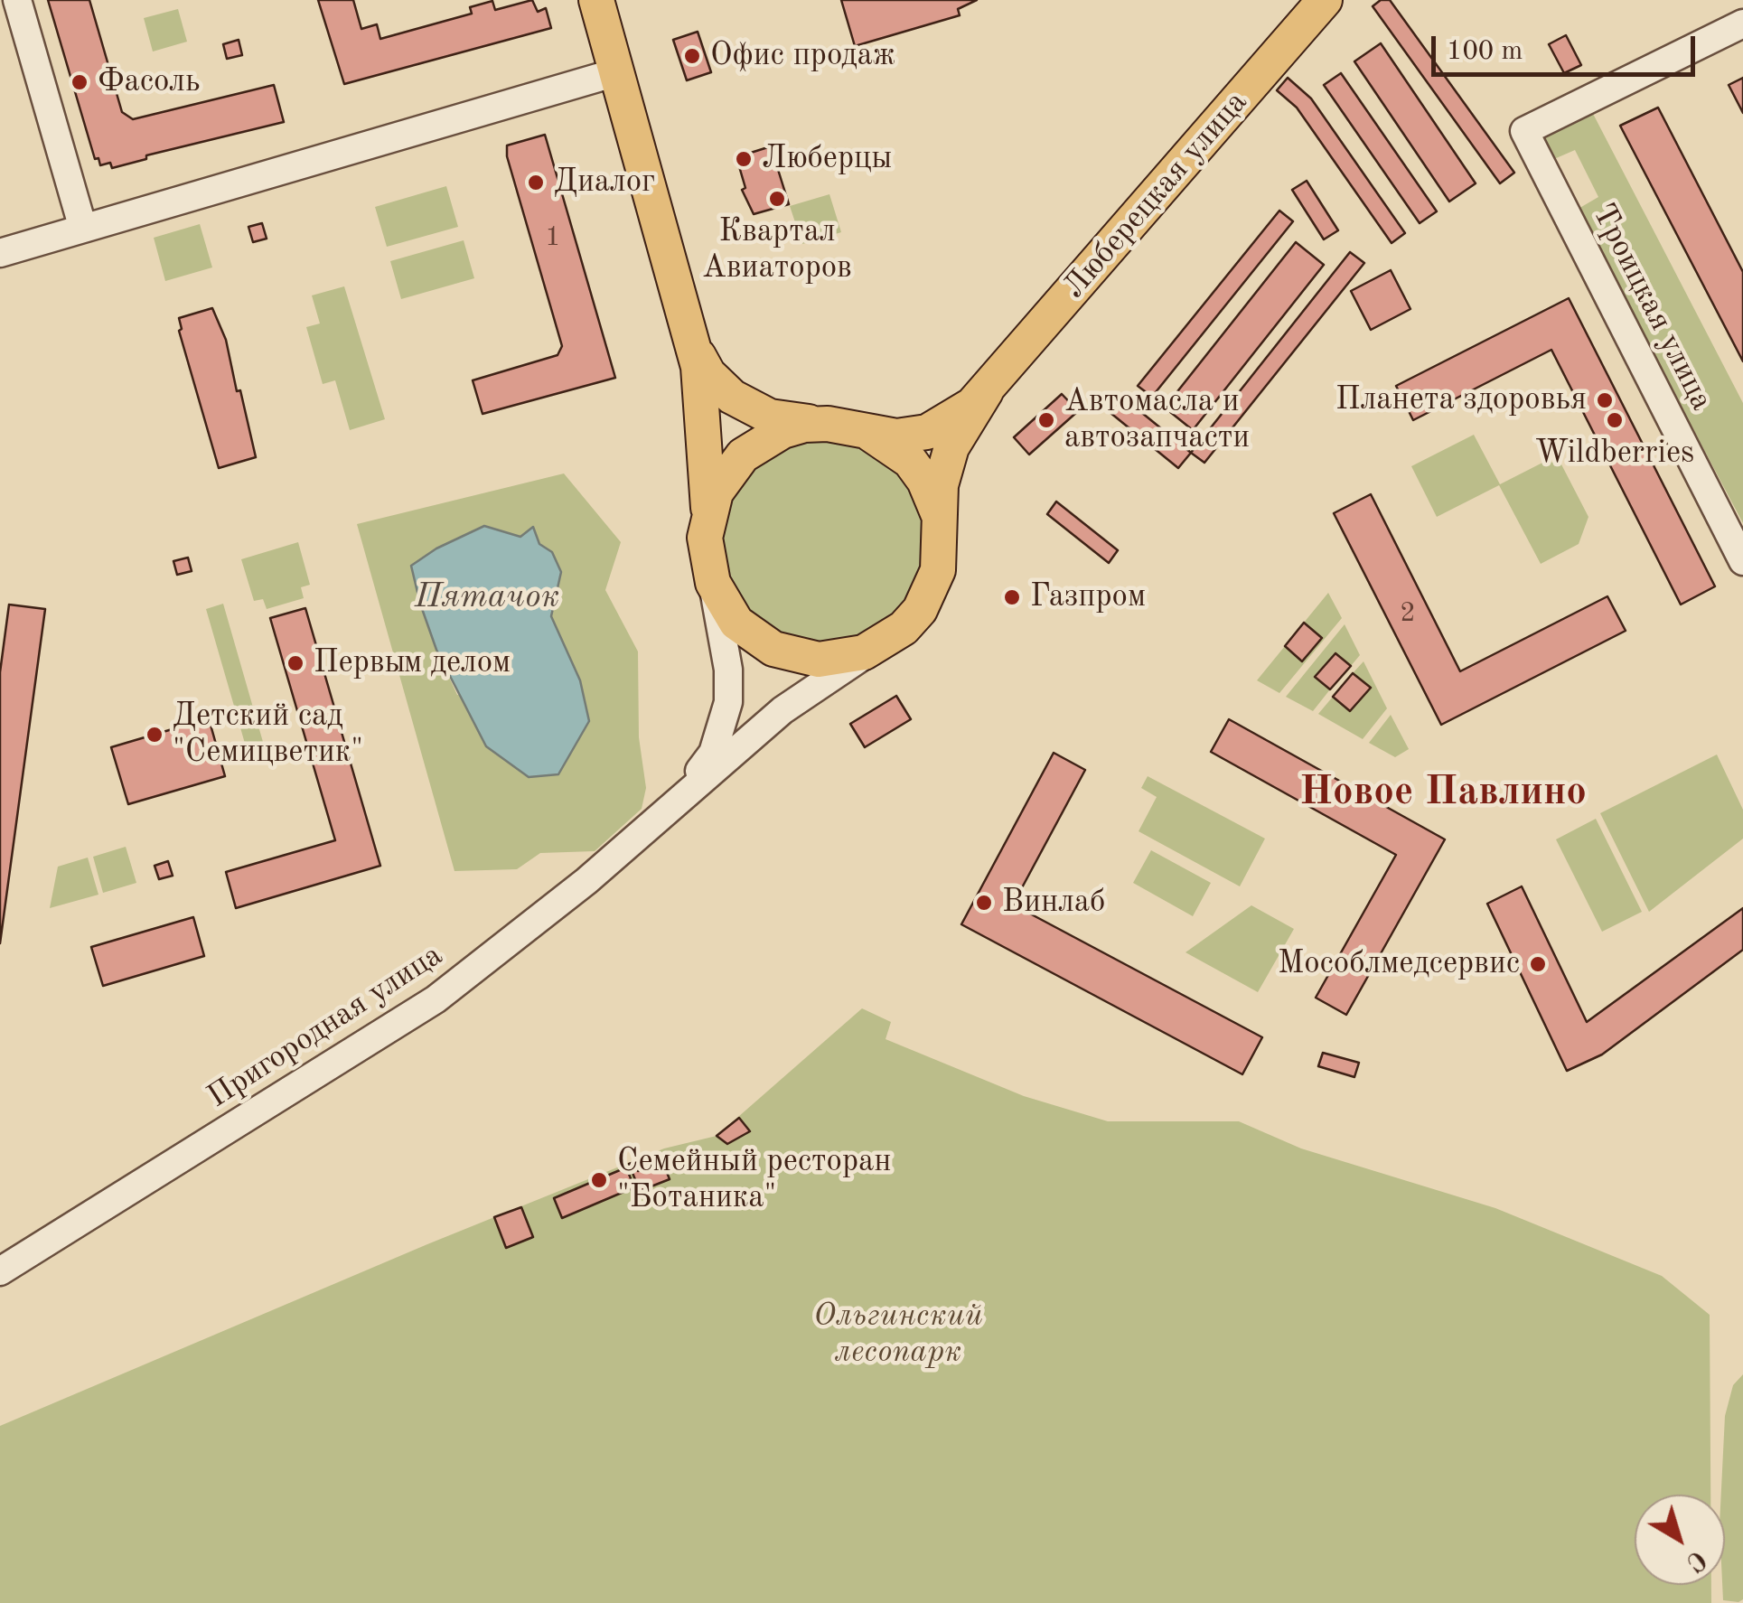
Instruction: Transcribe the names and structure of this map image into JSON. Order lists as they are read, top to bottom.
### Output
{
  "streets": {
    "main road": ["Люберецкая улица"],
    "street": ["Троицкая улица", "Пригородная улица"]
  },
  "districts": ["Новое Павлино"],
  "water": ["Пятачок"],
  "parks": ["Ольгинский лесопарк"],
  "places": [
    "Офис продаж",
    "Фасоль",
    "Люберцы",
    "Диалог",
    "Квартал Авиаторов",
    "Планета здоровья",
    "Автомасла и автозапчасти",
    "Wildberries",
    "Газпром",
    "Первым делом",
    "Детский сад \"Семицветик\"",
    "Винлаб",
    "Мособлмедсервис",
    "Семейный ресторан \"Ботаника\""
  ],
  "house_numbers": ["1", "2"],
  "scale_bar": "100 m",
  "north": "bottom right"
}
